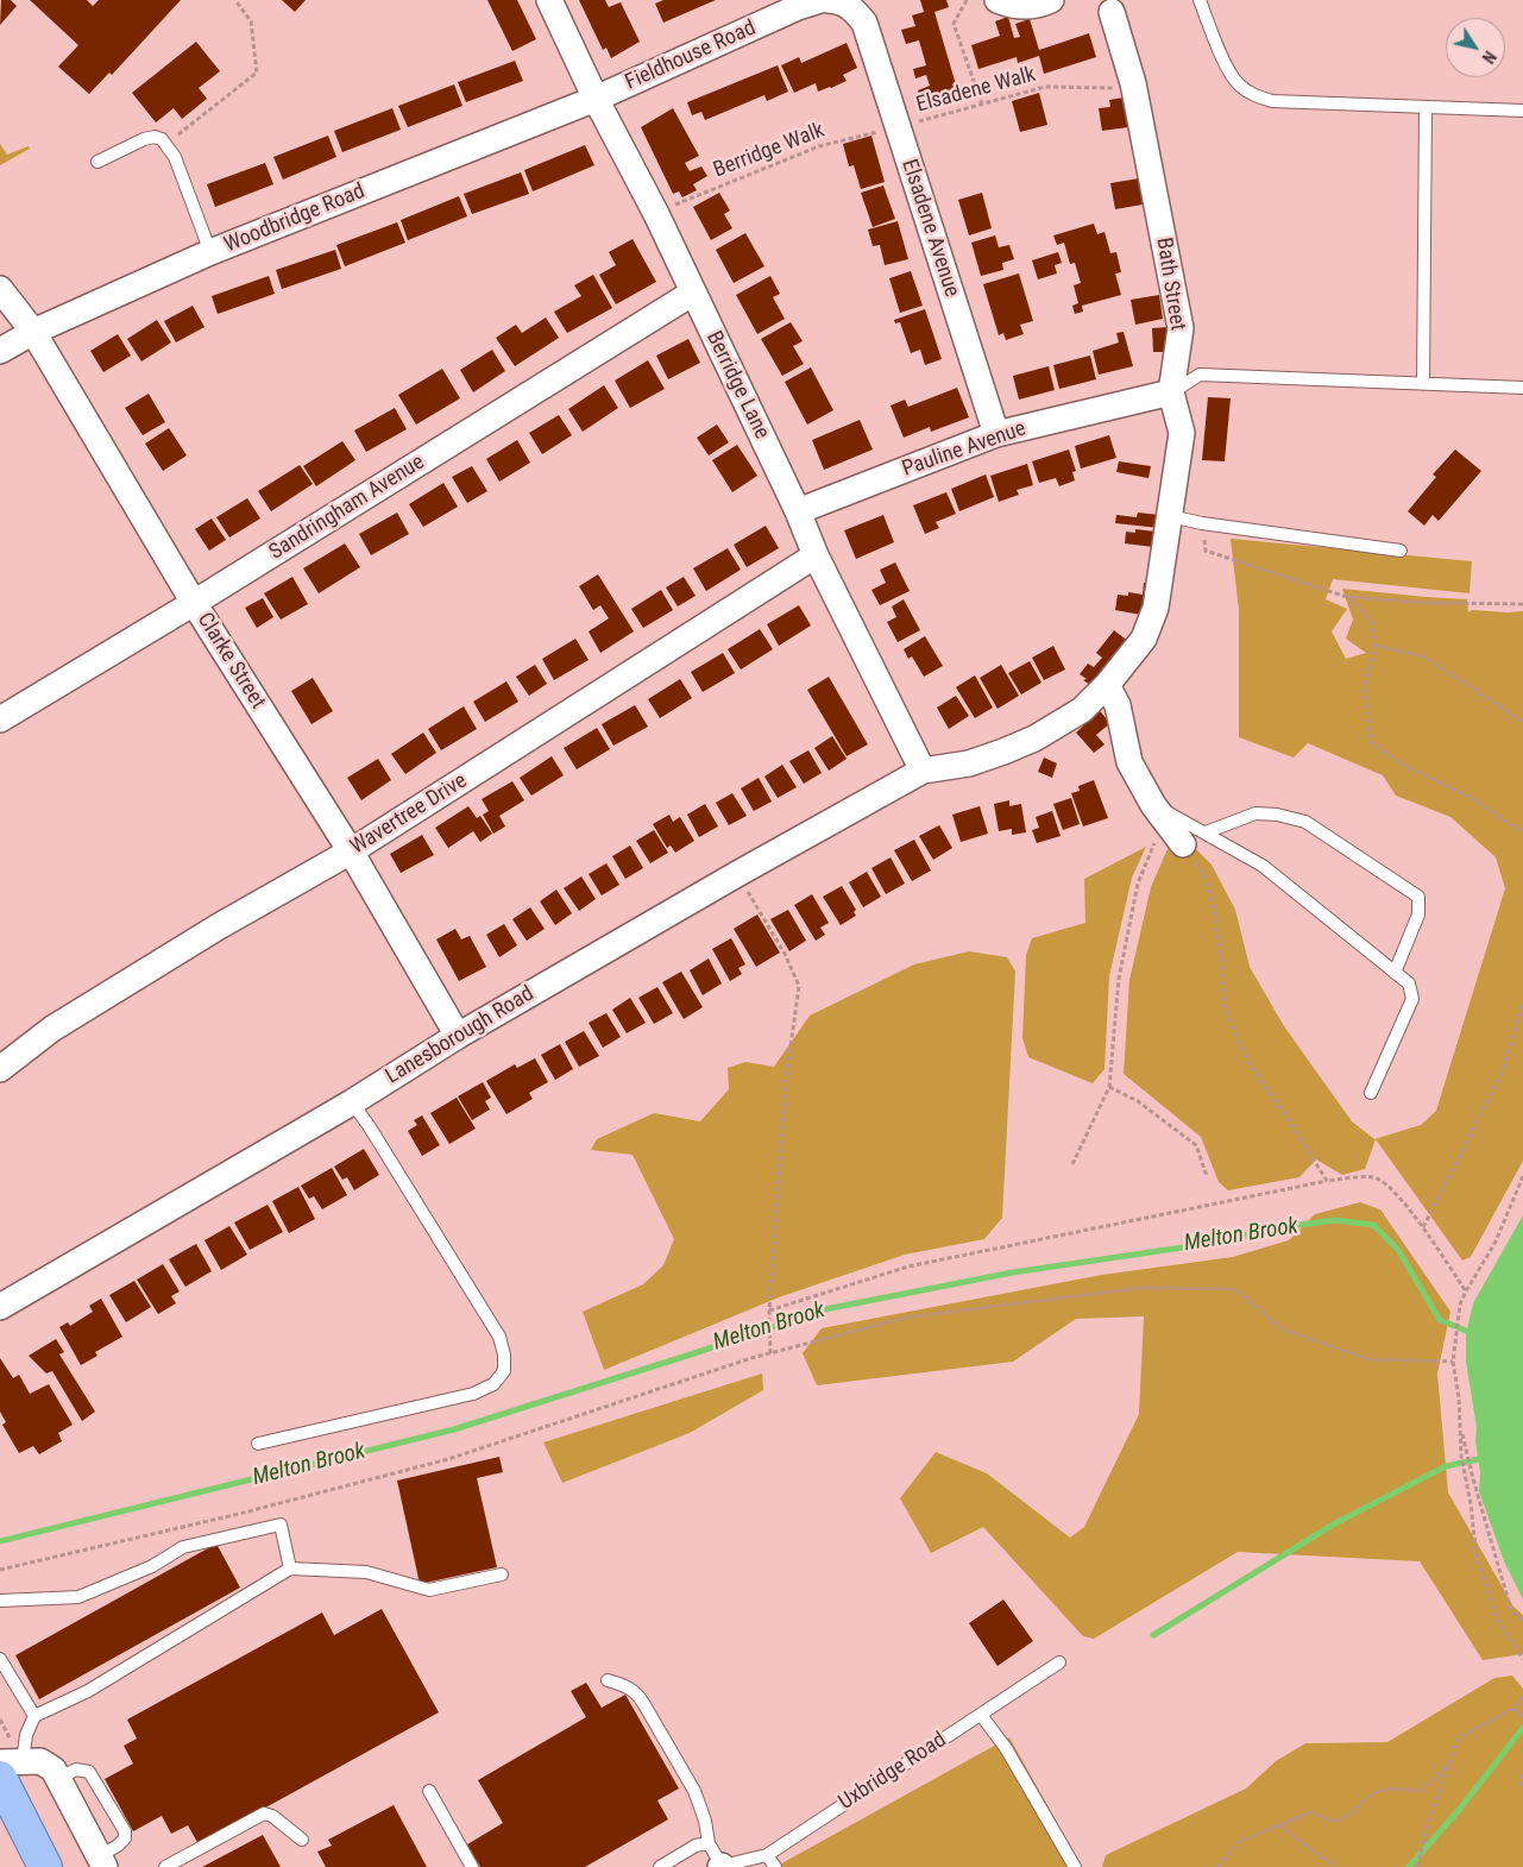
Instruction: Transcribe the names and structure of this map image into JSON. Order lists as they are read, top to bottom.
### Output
{
  "streets": {
    "street": [
      "Fieldhouse Road",
      "Woodbridge Road",
      "Elsadene Avenue",
      "Bath Street",
      "Berridge Lane",
      "Pauline Avenue",
      "Sandringham Avenue",
      "Clarke Street",
      "Wavertree Drive",
      "Lanesborough Road"
    ],
    "lane": ["Uxbridge Road"],
    "path": ["Elsadene Walk", "Berridge Walk"]
  },
  "crossings": [
    ["Fieldhouse Road", "Woodbridge Road"],
    ["Fieldhouse Road", "Berridge Lane"],
    ["Elsadene Walk", "Berridge Walk"],
    ["Elsadene Walk", "Elsadene Avenue"],
    ["Elsadene Walk", "Bath Street"],
    ["Berridge Walk", "Elsadene Avenue"],
    ["Berridge Walk", "Berridge Lane"],
    ["Woodbridge Road", "Berridge Lane"],
    ["Woodbridge Road", "Clarke Street"],
    ["Elsadene Avenue", "Pauline Avenue"],
    ["Bath Street", "Berridge Lane"],
    ["Bath Street", "Pauline Avenue"],
    ["Bath Street", "Lanesborough Road"],
    ["Berridge Lane", "Pauline Avenue"],
    ["Berridge Lane", "Sandringham Avenue"],
    ["Berridge Lane", "Wavertree Drive"],
    ["Berridge Lane", "Lanesborough Road"],
    ["Sandringham Avenue", "Clarke Street"],
    ["Clarke Street", "Wavertree Drive"],
    ["Clarke Street", "Lanesborough Road"]
  ],
  "water": ["Melton Brook"],
  "north": "bottom right"
}
